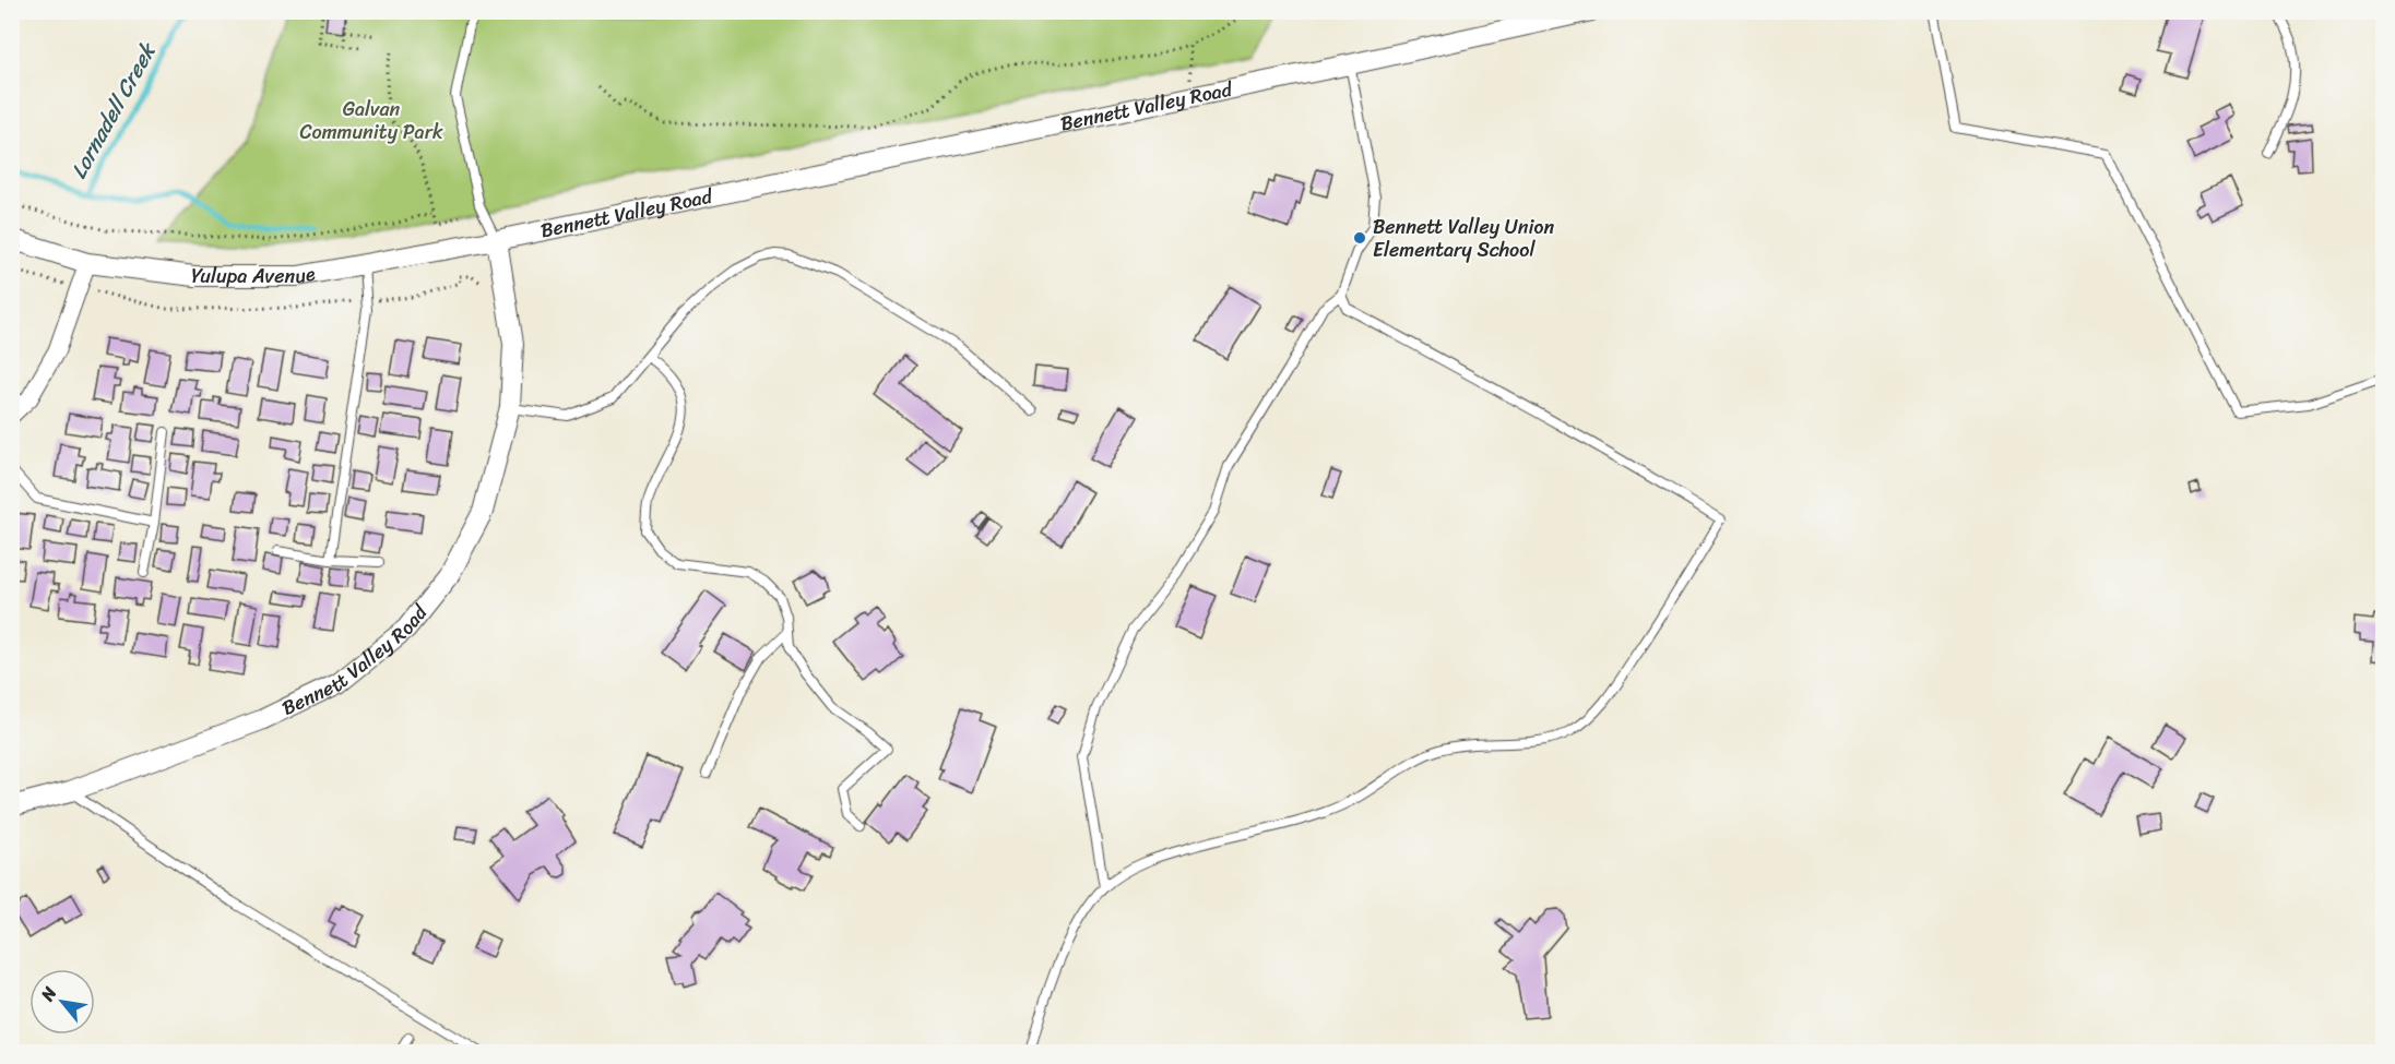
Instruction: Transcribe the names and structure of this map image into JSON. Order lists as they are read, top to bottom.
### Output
{
  "streets": {
    "street": ["Bennett Valley Road", "Yulupa Avenue"]
  },
  "crossings": [
    ["Bennett Valley Road", "Yulupa Avenue"]
  ],
  "water": ["Lornadell Creek"],
  "parks": ["Galvan Community Park"],
  "places": ["Bennett Valley Union Elementary School"],
  "north": "top left"
}
